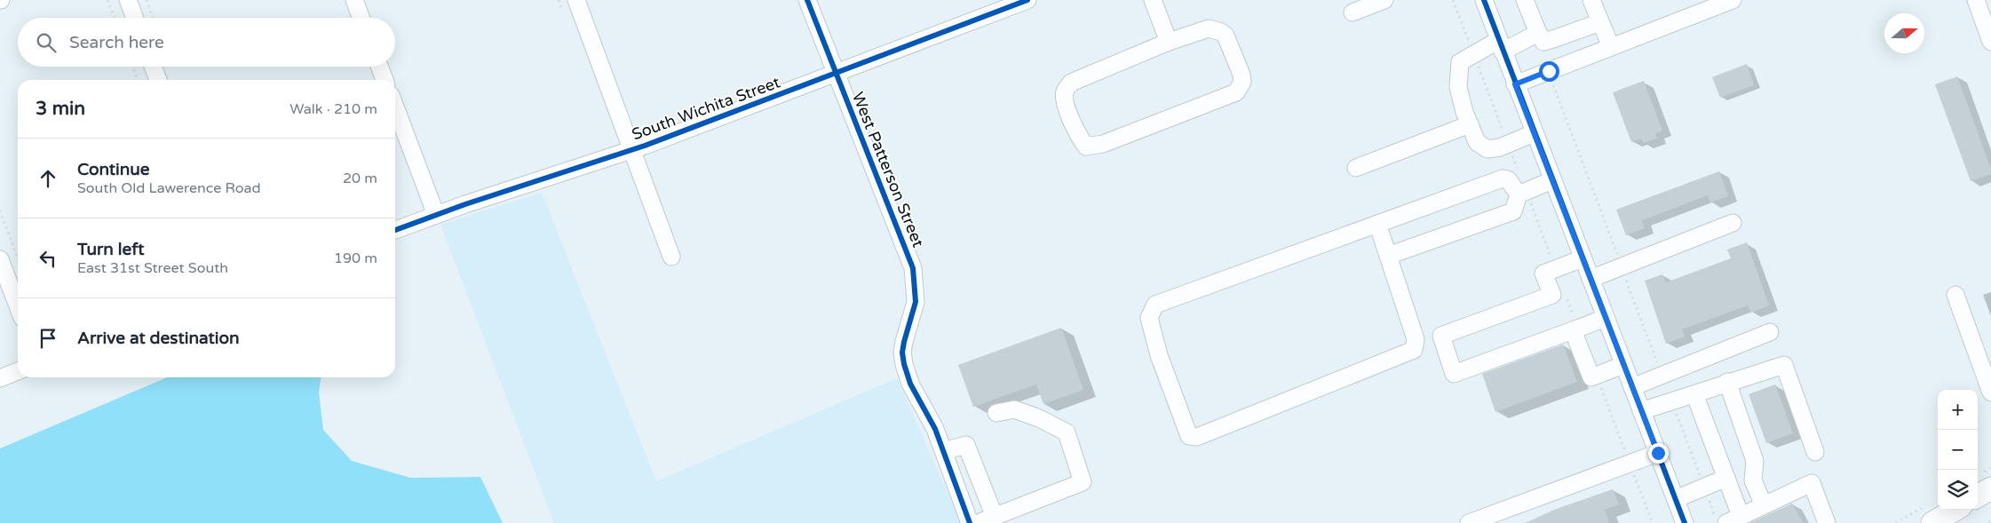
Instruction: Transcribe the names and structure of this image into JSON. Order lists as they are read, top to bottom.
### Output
{
  "streets": {
    "street": ["South Wichita Street", "West Patterson Street"]
  },
  "crossings": [
    ["South Wichita Street", "West Patterson Street"]
  ],
  "north": "right",
  "page": {
    "search": "Search here",
    "heading": ["3 min", "Walk · 210 m"],
    "list": [
      ["Continue", "South Old Lawerence Road", "20 m"],
      ["Turn left", "East 31st Street South", "190 m"],
      "Arrive at destination"
    ],
    "map_buttons": ["+", "−"]
  }
}
